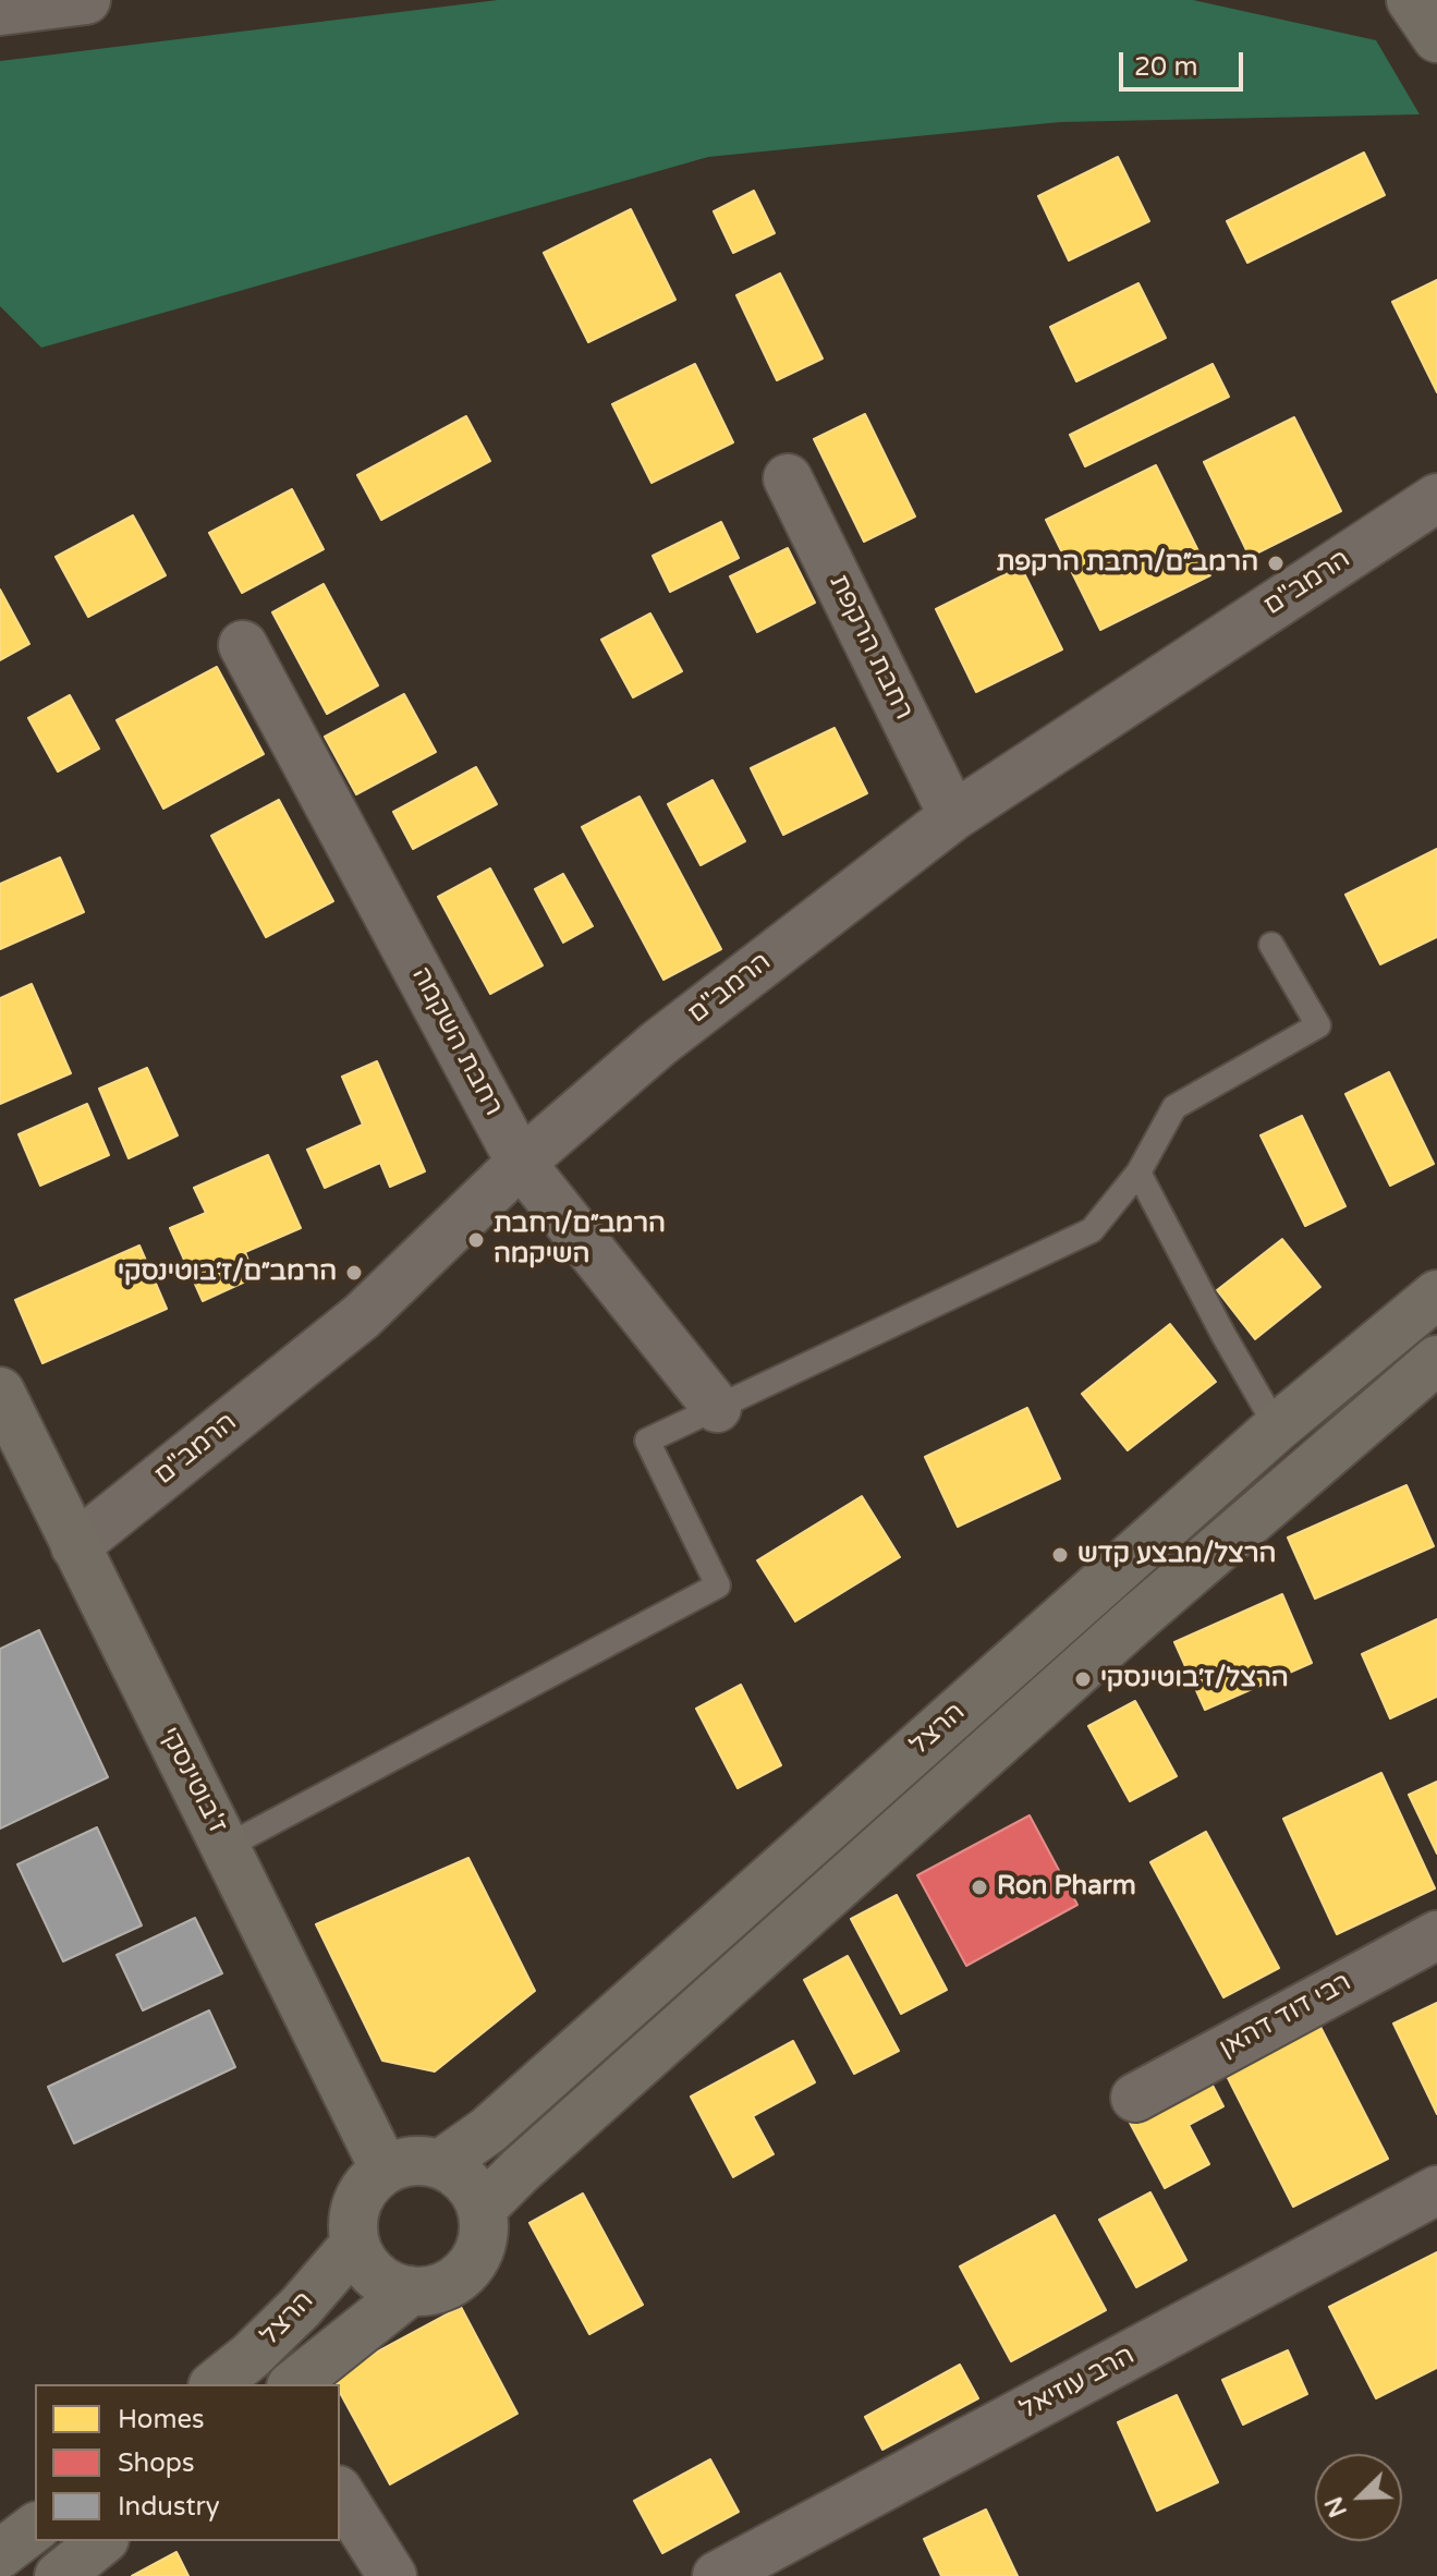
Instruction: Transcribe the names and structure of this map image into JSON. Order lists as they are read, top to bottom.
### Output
{
  "streets": {
    "main road": ["הרצל", "ז'בוטינסקי"],
    "street": [
      "הרמב\"ם",
      "רחבת הרקפת",
      "רחבת השקמה",
      "רבי דוד דהאן",
      "הרב עוזיאל"
    ]
  },
  "crossings": [
    ["הרמב\"ם", "רחבת הרקפת"],
    ["הרמב\"ם", "רחבת השקמה"],
    ["הרמב\"ם", "ז'בוטינסקי"],
    ["הרצל", "ז'בוטינסקי"]
  ],
  "places": [
    "הרמב״ם/רחבת הרקפת",
    "הרמב״ם/רחבת השיקמה",
    "הרמב״ם/ז׳בוטינסקי",
    "הרצל/מבצע קדש",
    "הרצל/ז׳בוטינסקי",
    "Ron Pharm"
  ],
  "legend": ["Homes", "Shops", "Industry"],
  "scale_bar": "20 m",
  "north": "bottom left"
}
